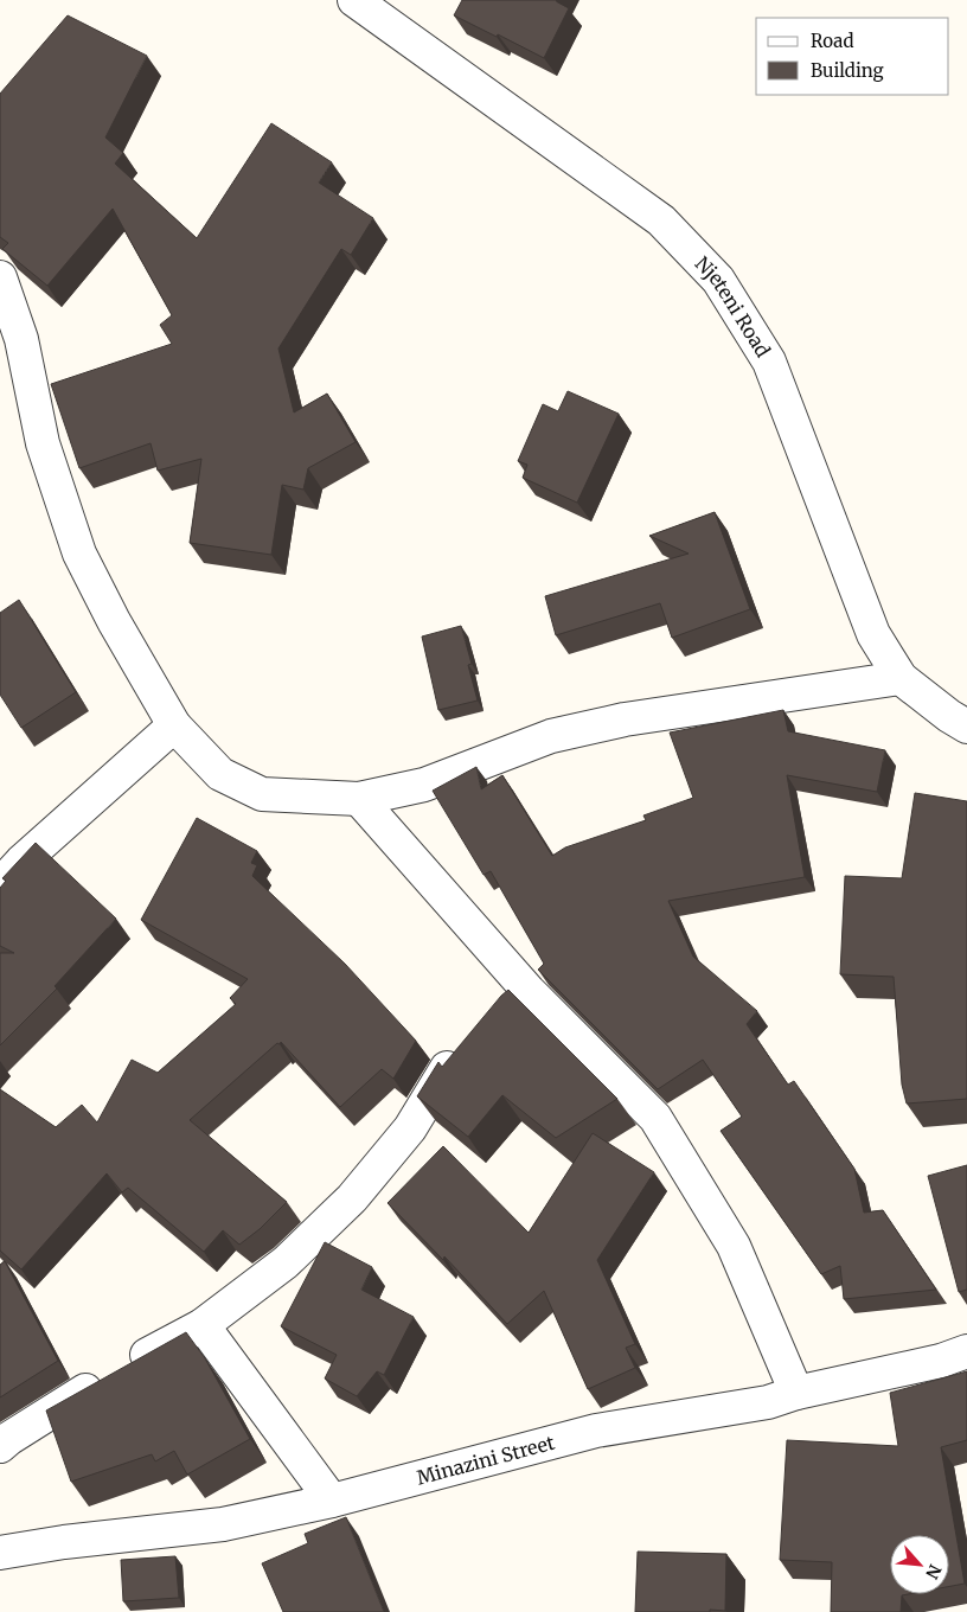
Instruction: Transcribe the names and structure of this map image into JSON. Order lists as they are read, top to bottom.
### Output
{
  "streets": {
    "street": ["Njeteni Road", "Minazini Street"]
  },
  "legend": ["Road", "Building"],
  "north": "bottom right"
}
